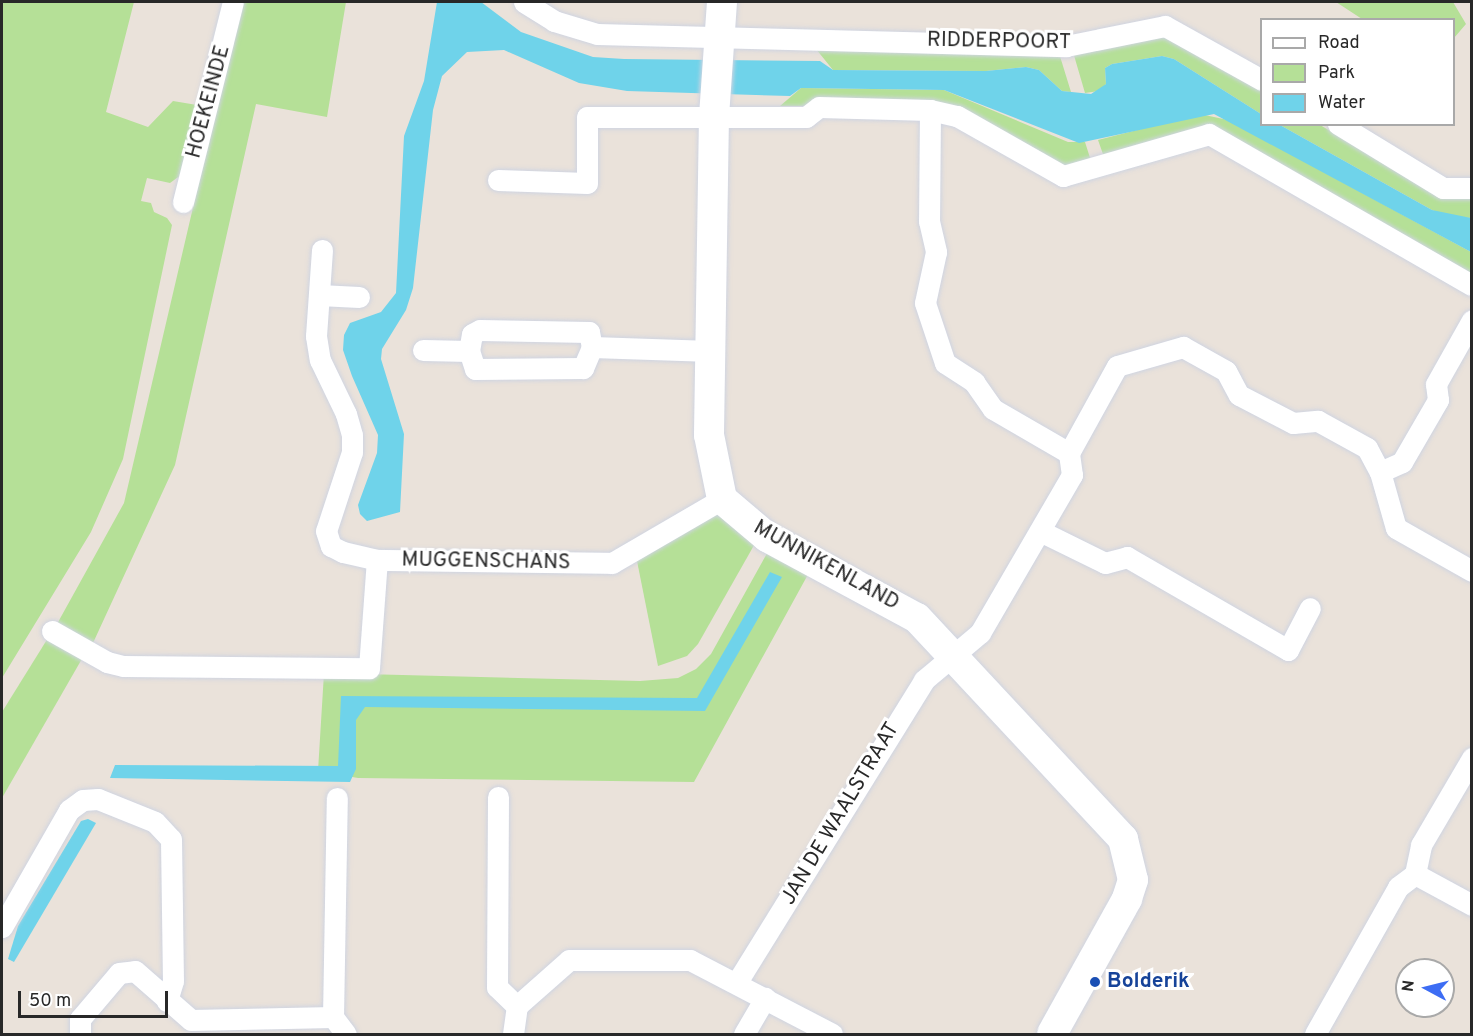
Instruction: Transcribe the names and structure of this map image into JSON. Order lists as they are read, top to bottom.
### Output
{
  "streets": {
    "street": [
      "RIDDERPOORT",
      "HOEKEINDE",
      "MUGGENSCHANS",
      "MUNNIKENLAND",
      "JAN DE WAALSTRAAT"
    ]
  },
  "crossings": [
    ["MUGGENSCHANS", "MUNNIKENLAND"],
    ["MUNNIKENLAND", "JAN DE WAALSTRAAT"]
  ],
  "places": ["Bolderik"],
  "legend": ["Road", "Park", "Water"],
  "scale_bar": "50 m",
  "north": "left"
}
